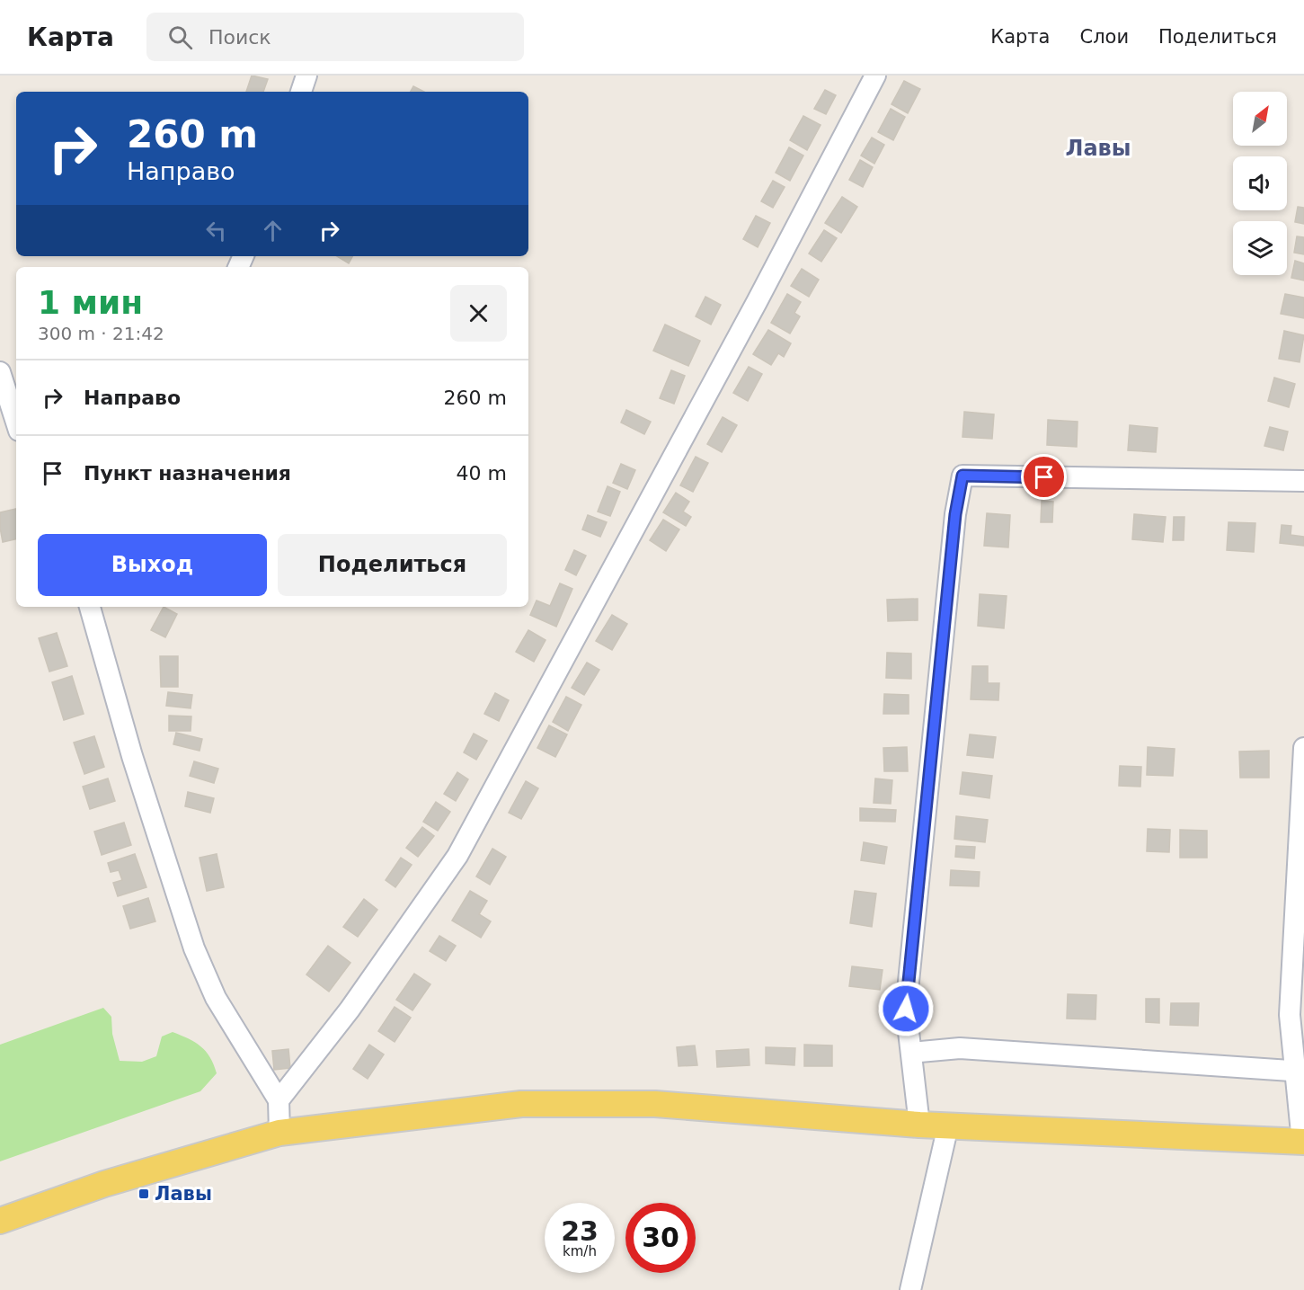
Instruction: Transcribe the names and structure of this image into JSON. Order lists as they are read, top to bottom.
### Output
{
  "districts": ["Лавы"],
  "places": {
    "transit": ["Лавы"]
  },
  "north": "top right",
  "page": {
    "header": "Карта",
    "search": "Поиск",
    "nav": ["Карта", "Слои", "Поделиться"],
    "turn": ["260 m", "Направо"],
    "heading": ["1 мин", "300 m · 21:42"],
    "list": [
      {
        "name": "Направо",
        "value": "260 m"
      },
      {
        "name": "Пункт назначения",
        "value": "40 m"
      }
    ],
    "buttons": ["Выход", "Поделиться"],
    "speed": "23 km/h",
    "limit": "30"
  }
}
